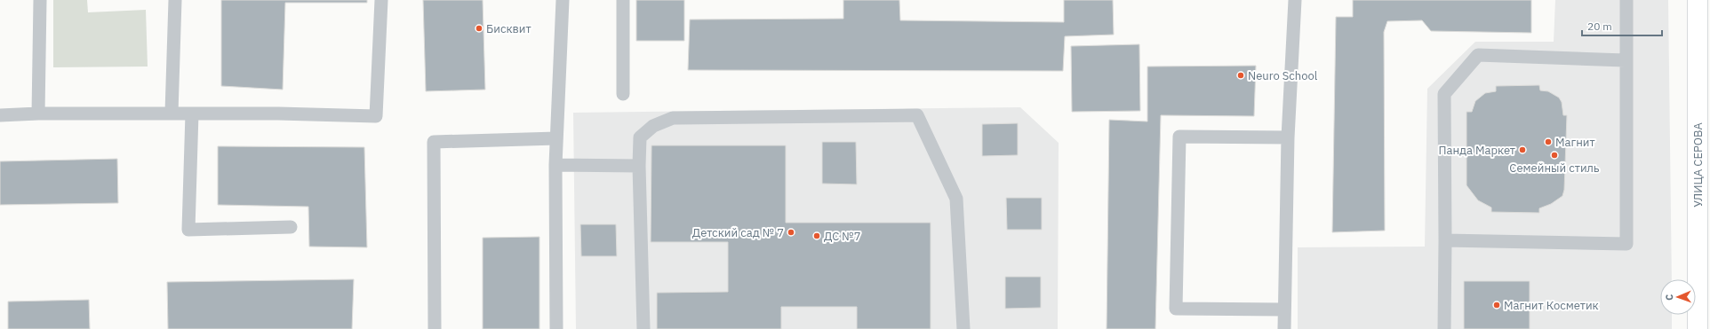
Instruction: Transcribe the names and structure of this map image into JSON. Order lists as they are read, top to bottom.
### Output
{
  "streets": {
    "street": ["УЛИЦА СЕРОВА"]
  },
  "places": [
    "Бисквит",
    "Neuro School",
    "Магнит",
    "Панда Маркет",
    "Семейный стиль",
    "Детский сад № 7",
    "ДС №7",
    "Магнит Косметик"
  ],
  "scale_bar": "20 m",
  "north": "left"
}
